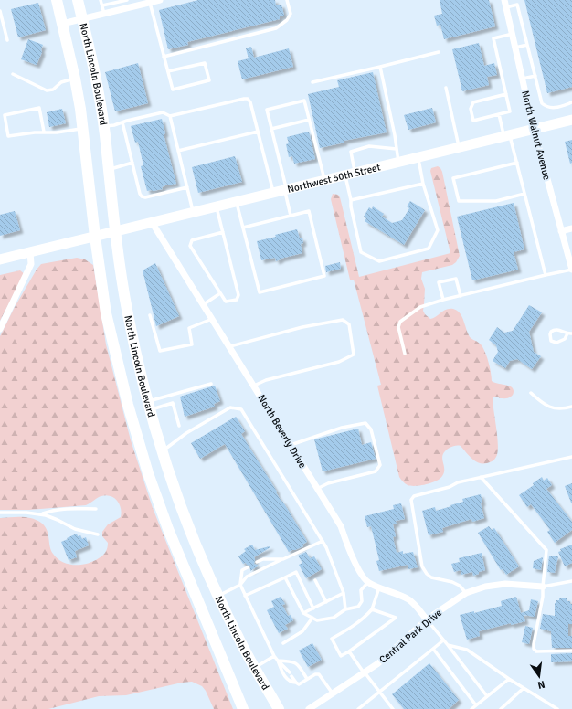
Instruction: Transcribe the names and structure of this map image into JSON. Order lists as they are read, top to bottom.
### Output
{
  "streets": {
    "main road": ["North Lincoln Boulevard", "Northwest 50th Street"],
    "street": ["North Walnut Avenue", "North Beverly Drive", "Central Park Drive"]
  },
  "crossings": [
    ["North Lincoln Boulevard", "Northwest 50th Street"],
    ["North Walnut Avenue", "Northwest 50th Street"],
    ["Northwest 50th Street", "North Beverly Drive"]
  ],
  "north": "bottom"
}
